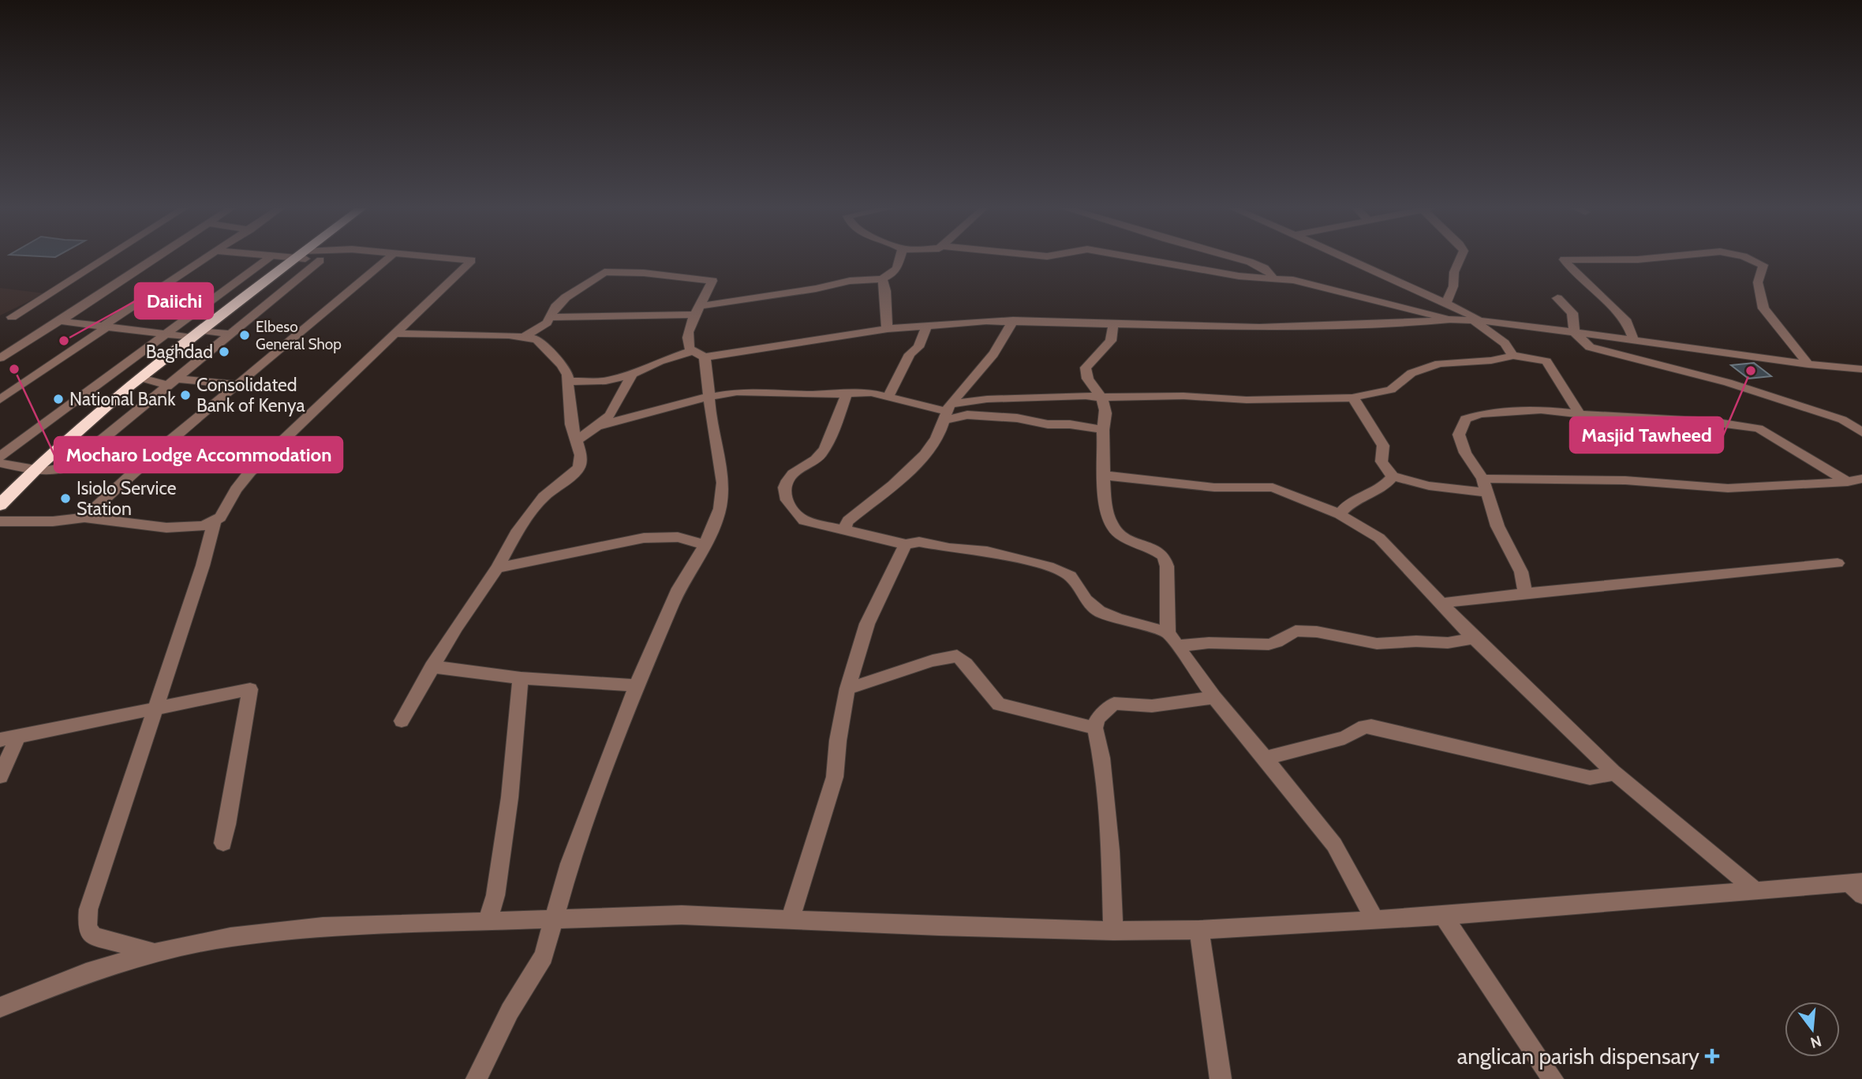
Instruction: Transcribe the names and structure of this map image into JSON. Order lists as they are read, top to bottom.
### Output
{
  "places": {
    "other": [
      "Elbeso General Shop",
      "Daiichi",
      "Baghdad",
      "Mocharo Lodge Accommodation",
      "Masjid Tawheed",
      "Consolidated Bank of Kenya",
      "National Bank",
      "Isiolo Service Station"
    ],
    "health": ["anglican parish dispensary"]
  },
  "north": "bottom"
}
